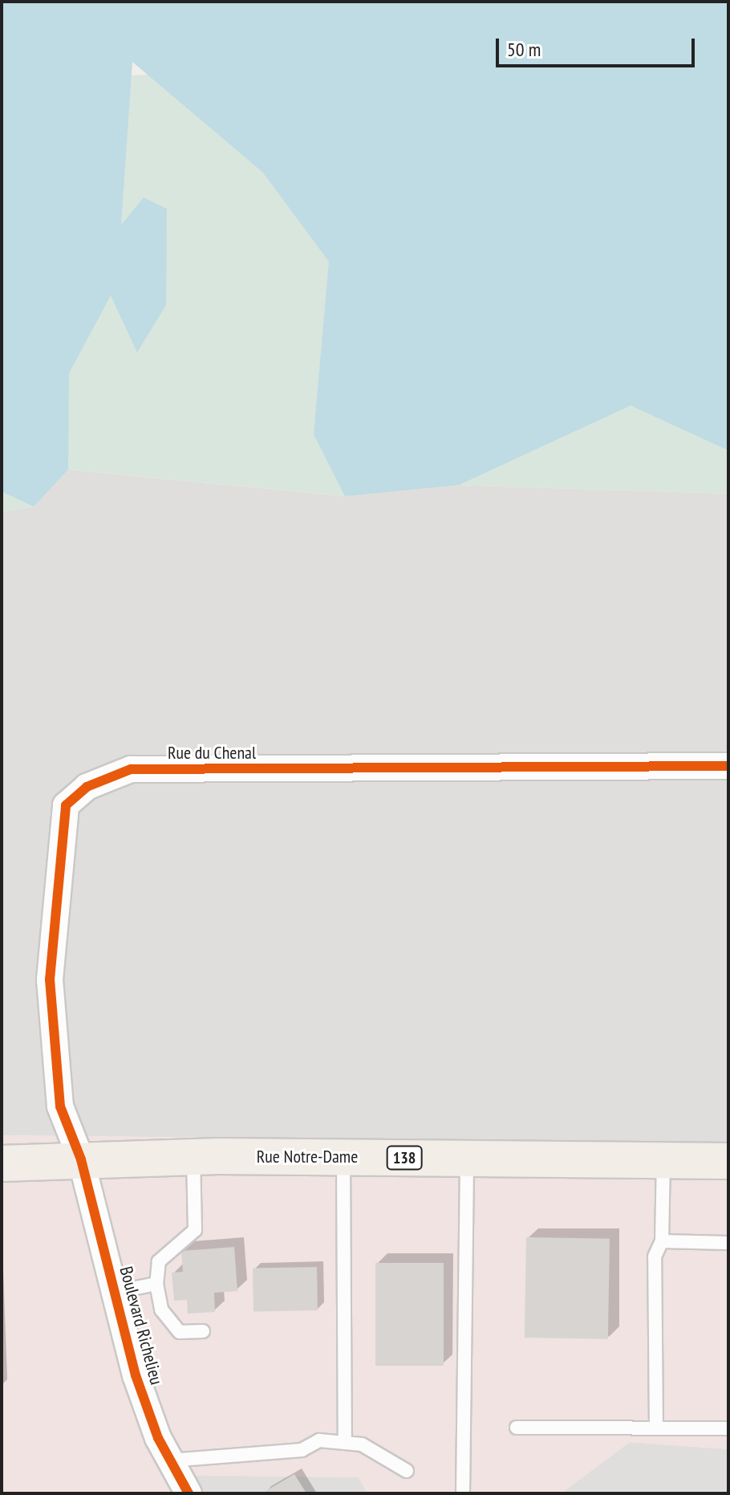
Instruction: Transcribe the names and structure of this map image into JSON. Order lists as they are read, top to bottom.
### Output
{
  "streets": {
    "main road": ["Rue Notre-Dame", "138"],
    "street": ["Rue du Chenal", "Boulevard Richelieu"]
  },
  "crossings": [
    ["Rue du Chenal", "Rue Notre-Dame"],
    ["Rue du Chenal", "Boulevard Richelieu"],
    ["Rue Notre-Dame", "Boulevard Richelieu"]
  ],
  "scale_bar": "50 m"
}
